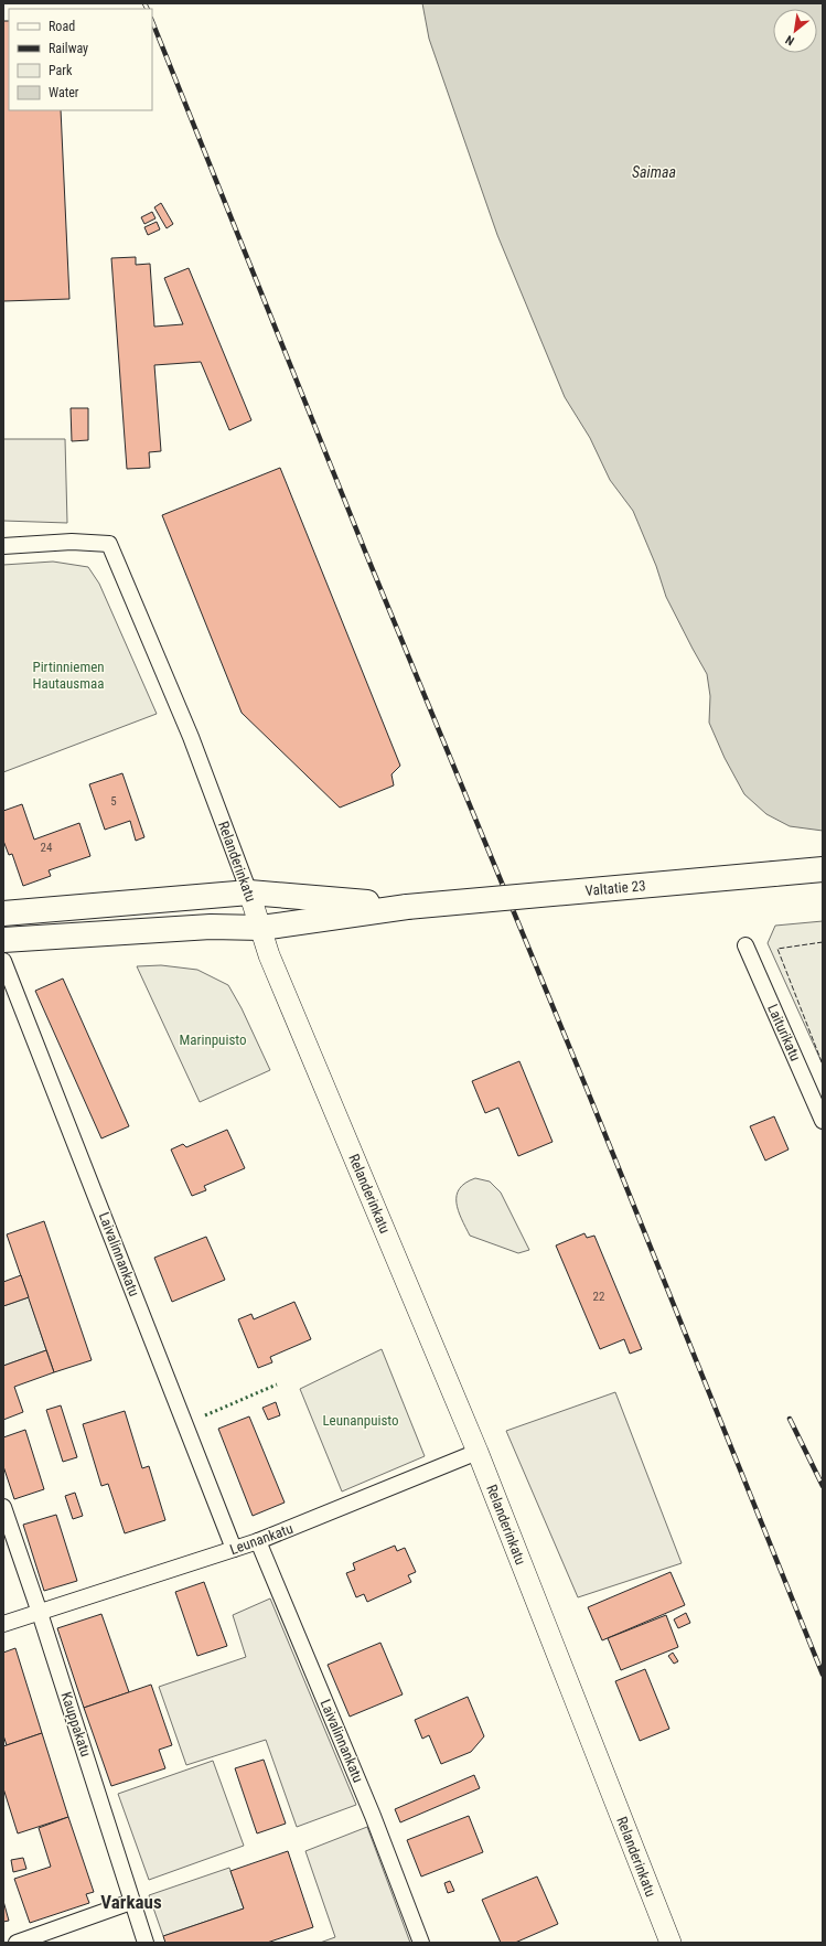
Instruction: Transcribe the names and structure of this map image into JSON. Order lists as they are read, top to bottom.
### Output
{
  "streets": {
    "highway": ["Valtatie 23"],
    "main road": ["Relanderinkatu"],
    "street": [
      "Laiturikatu",
      "Laivalinnankatu",
      "Leunankatu",
      "Kauppakatu"
    ]
  },
  "crossings": [
    ["Relanderinkatu", "Valtatie 23"],
    ["Relanderinkatu", "Leunankatu"],
    ["Laivalinnankatu", "Leunankatu"],
    ["Leunankatu", "Kauppakatu"]
  ],
  "districts": ["Varkaus"],
  "water": ["Saimaa"],
  "parks": ["Pirtinniemen Hautausmaa", "Marinpuisto", "Leunanpuisto"],
  "house_numbers": ["5", "24", "22"],
  "legend": [
    "Road",
    "Railway",
    "Park",
    "Water"
  ],
  "north": "bottom left"
}
